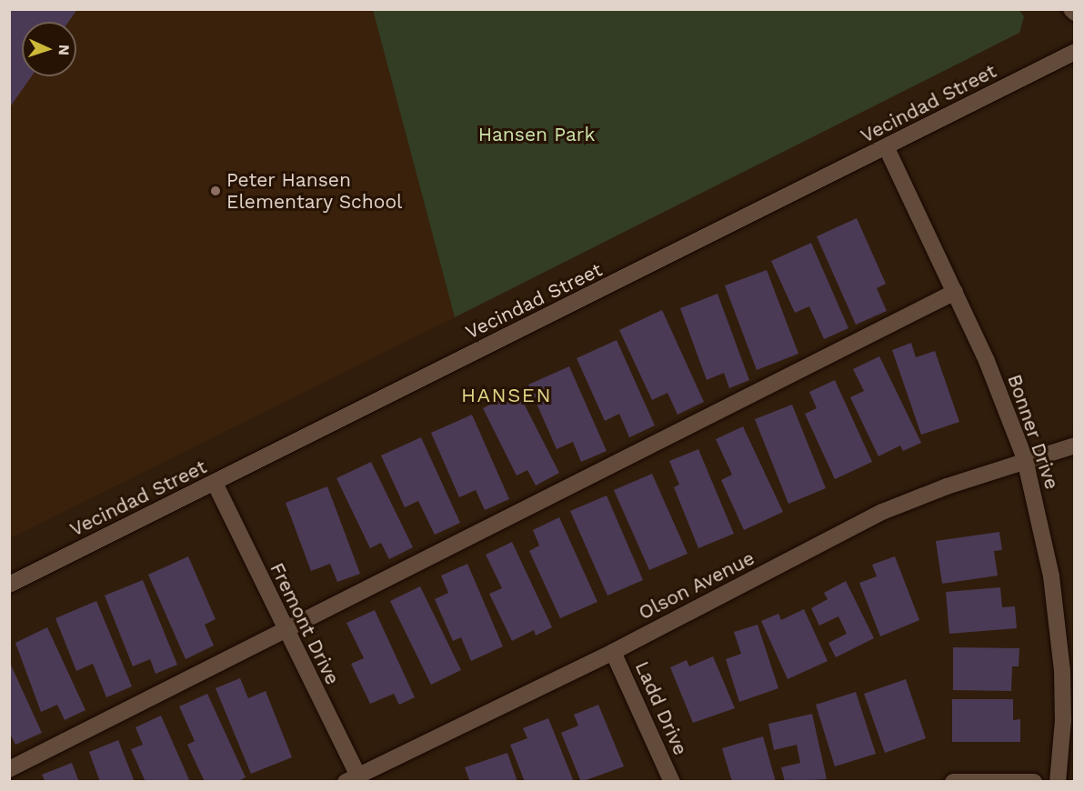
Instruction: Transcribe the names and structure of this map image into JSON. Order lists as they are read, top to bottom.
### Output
{
  "streets": {
    "street": [
      "Vecindad Street",
      "Bonner Drive",
      "Olson Avenue",
      "Fremont Drive",
      "Ladd Drive"
    ]
  },
  "crossings": [
    ["Vecindad Street", "Bonner Drive"],
    ["Vecindad Street", "Fremont Drive"],
    ["Bonner Drive", "Olson Avenue"],
    ["Olson Avenue", "Fremont Drive"],
    ["Olson Avenue", "Ladd Drive"]
  ],
  "districts": ["HANSEN"],
  "parks": ["Hansen Park"],
  "places": ["Peter Hansen Elementary School"],
  "north": "right"
}
